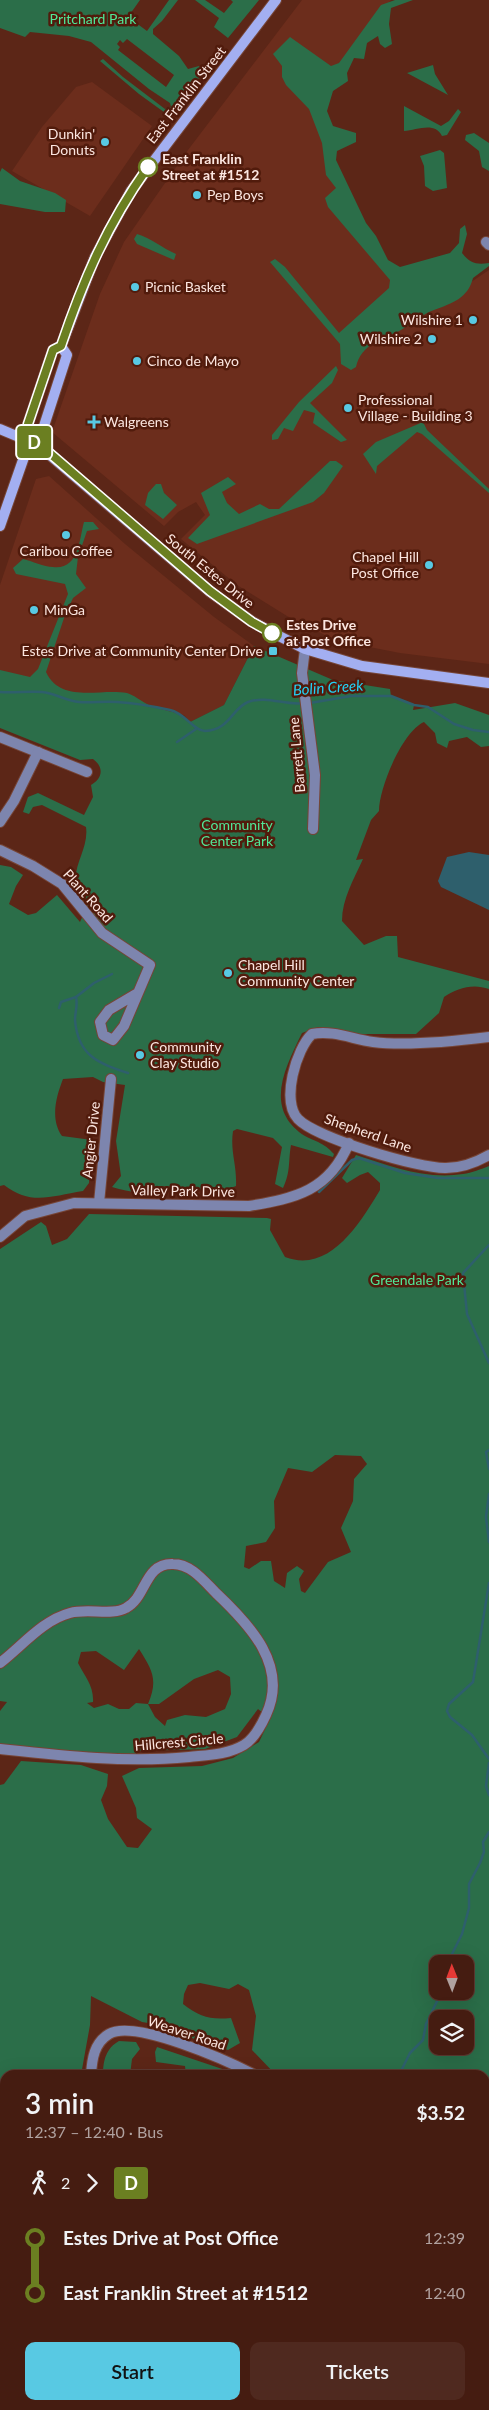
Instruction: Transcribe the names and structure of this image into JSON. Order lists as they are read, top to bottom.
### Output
{
  "streets": {
    "main road": ["East Franklin Street", "South Estes Drive"],
    "street": [
      "Barrett Lane",
      "Plant Road",
      "Shepherd Lane",
      "Angier Drive",
      "Valley Park Drive",
      "Hillcrest Circle",
      "Weaver Road"
    ]
  },
  "crossings": [
    ["East Franklin Street", "South Estes Drive"],
    ["South Estes Drive", "Barrett Lane"],
    ["Shepherd Lane", "Valley Park Drive"],
    ["Angier Drive", "Valley Park Drive"]
  ],
  "water": ["Bolin Creek"],
  "parks": ["Pritchard Park", "Community Center Park", "Greendale Park"],
  "places": {
    "other": [
      "Dunkin' Donuts",
      "East Franklin Street at #1512",
      "Pep Boys",
      "Picnic Basket",
      "Wilshire 1",
      "Wilshire 2",
      "Cinco de Mayo",
      "Professional Village - Building 3",
      "Caribou Coffee",
      "Chapel Hill Post Office",
      "MinGa",
      "Estes Drive at Post Office",
      "Chapel Hill Community Center",
      "Community Clay Studio"
    ],
    "health": ["Walgreens"],
    "transit": ["Estes Drive at Community Center Drive"]
  },
  "lines": ["bus line D"],
  "north": "top",
  "page": {
    "on_map": "D",
    "heading": ["3 min", "12:37 – 12:40 · Bus", "$3.52"],
    "legs": ["2", "D"],
    "list": [
      {
        "name": "Estes Drive at Post Office",
        "value": "12:39"
      },
      {
        "name": "East Franklin Street at #1512",
        "value": "12:40"
      }
    ],
    "buttons": ["Start", "Tickets"]
  }
}
